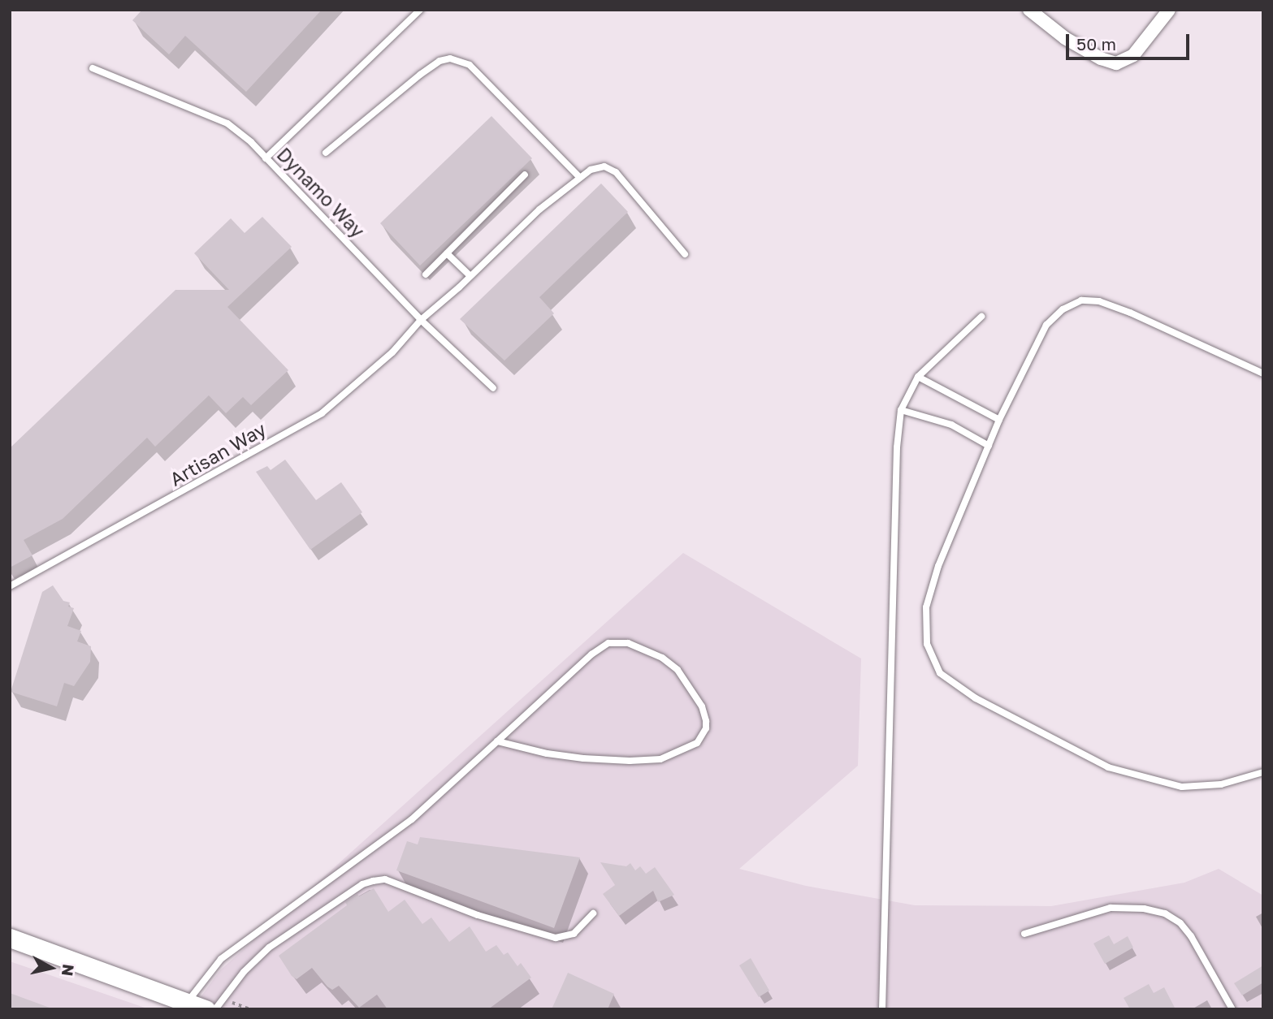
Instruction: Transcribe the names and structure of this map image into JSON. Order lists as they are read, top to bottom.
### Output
{
  "streets": {
    "lane": ["Dynamo Way", "Artisan Way"]
  },
  "crossings": [
    ["Dynamo Way", "Artisan Way"]
  ],
  "scale_bar": "50 m",
  "north": "right"
}
